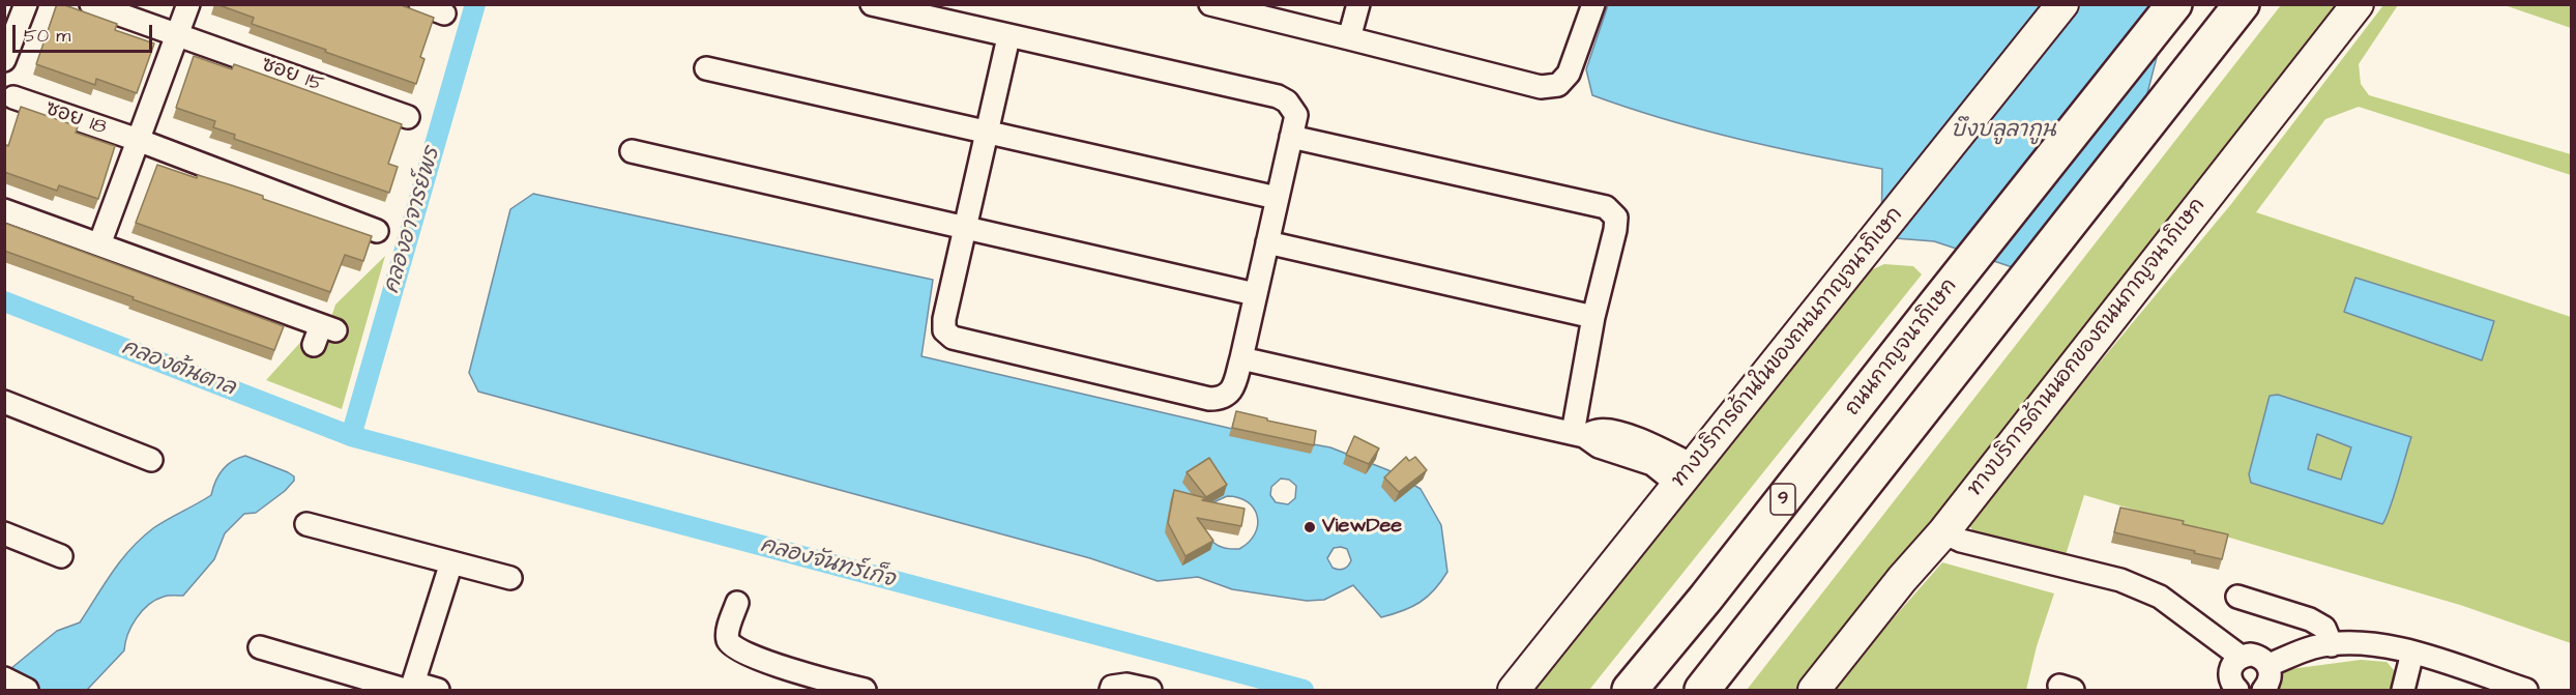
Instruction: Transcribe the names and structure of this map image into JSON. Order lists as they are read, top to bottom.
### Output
{
  "streets": {
    "highway": ["ถนนกาญจนาภิเษก", "9"],
    "main road": ["ทางบริการด้านในของถนนกาญจนาภิเษก", "ทางบริการด้านนอกของถนนกาญจนาภิเษก"],
    "street": ["ซอย 15", "ซอย 18"]
  },
  "water": [
    "บึงบลูลากูน",
    "คลองอาจารย์พร",
    "คลองต้นตาล",
    "คลองจันทร์เก็จ"
  ],
  "places": ["ViewDee"],
  "scale_bar": "50 m"
}
